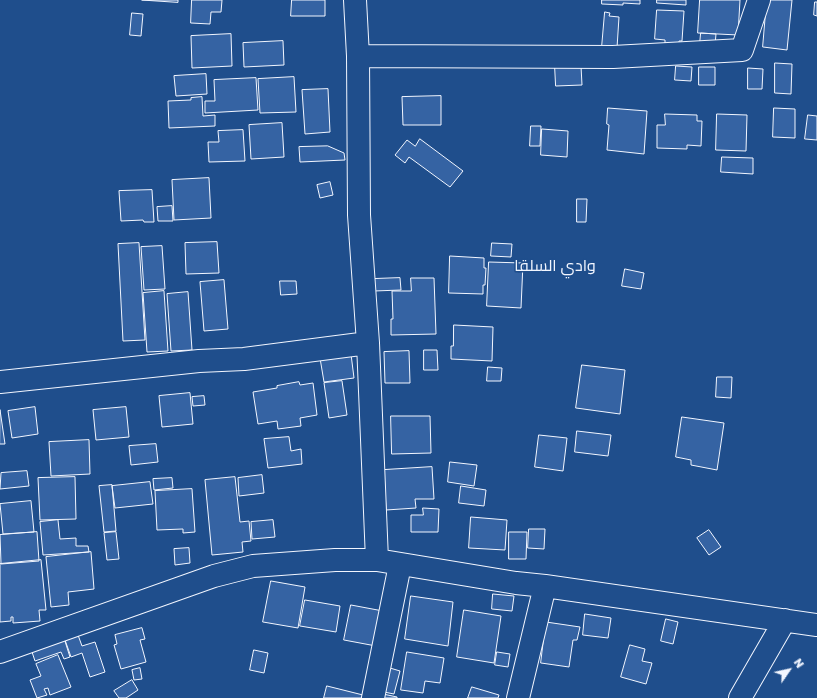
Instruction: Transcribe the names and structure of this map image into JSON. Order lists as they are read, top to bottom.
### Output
{
  "districts": ["وادي السلقا"],
  "north": "top right"
}
